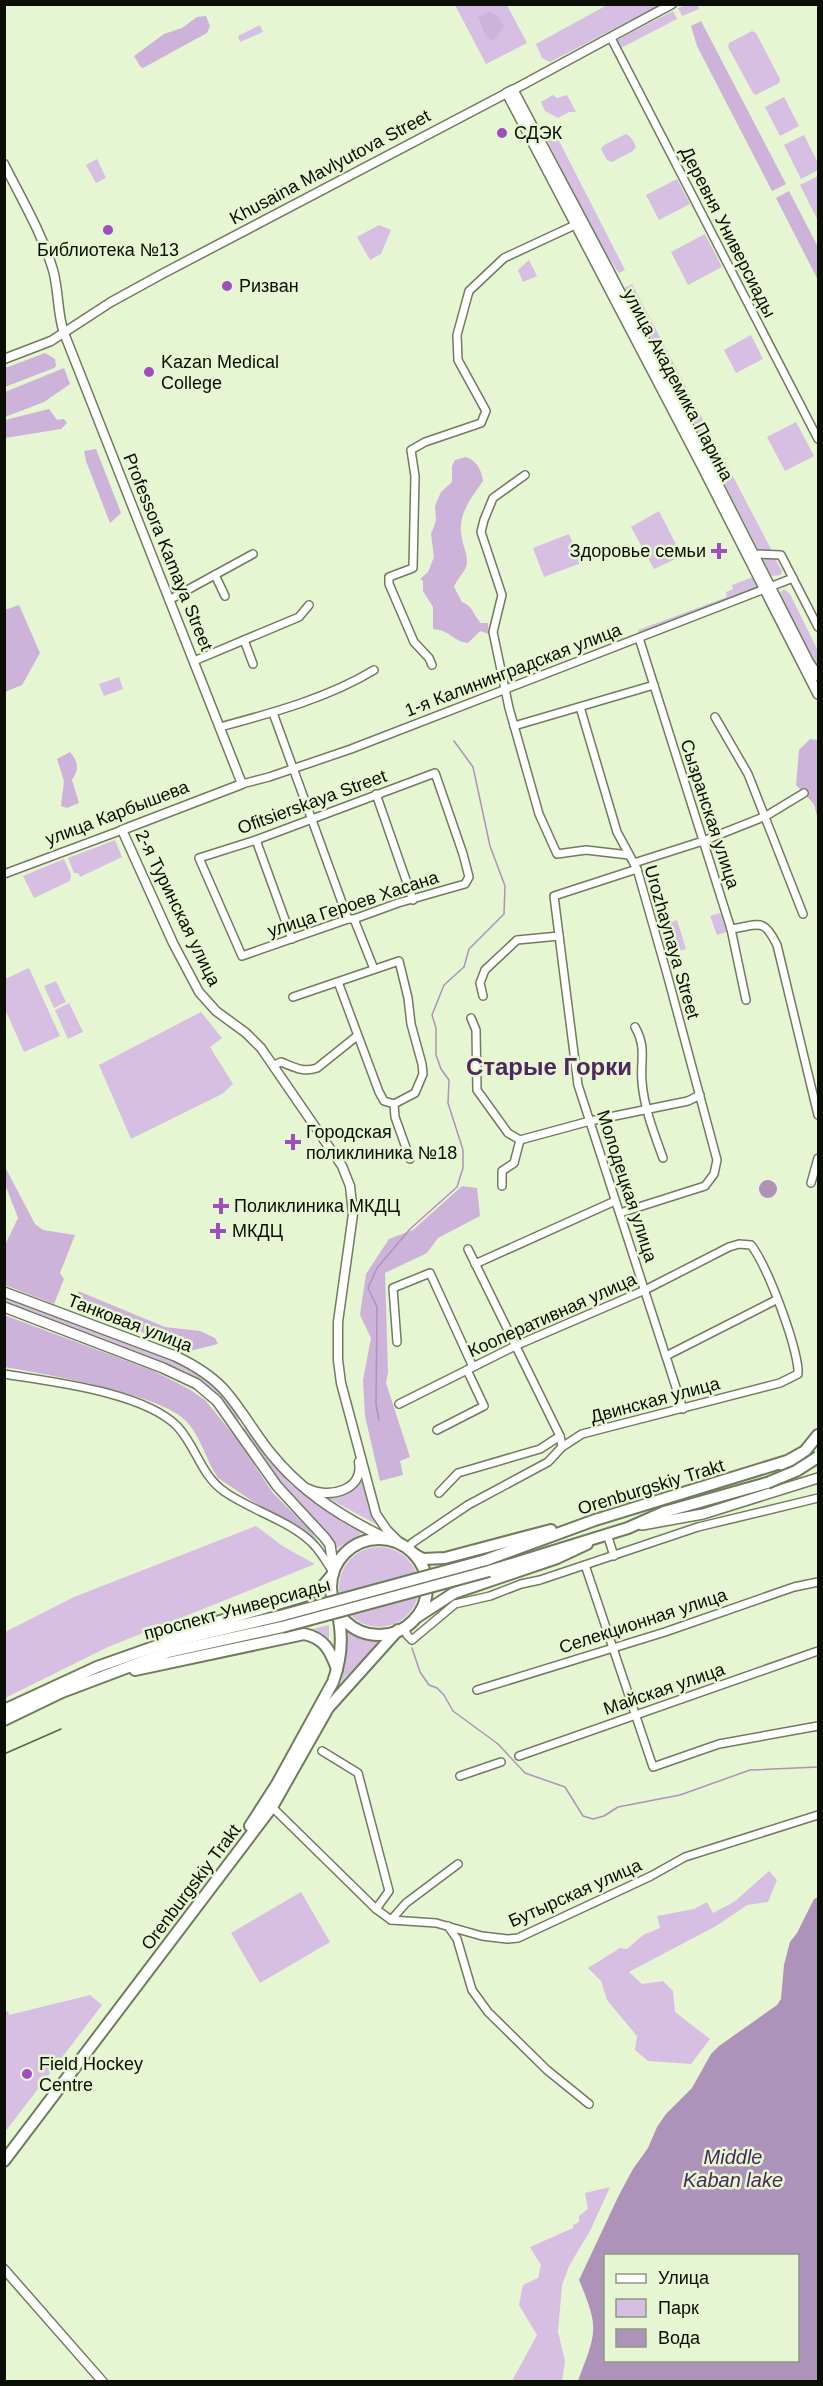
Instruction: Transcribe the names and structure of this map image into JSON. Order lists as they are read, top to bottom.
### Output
{
  "streets": {
    "main road": [
      "улица Академика Парина",
      "Танковая улица",
      "Orenburgskiy Trakt",
      "проспект Универсиады"
    ],
    "street": [
      "Khusaina Mavlyutova Street",
      "Деревня Универсиады",
      "Professora Kamaya Street",
      "1-я Калининградская улица",
      "Ofitsierskaya Street",
      "улица Карбышева",
      "Сызранская улица",
      "улица Героев Хасана",
      "2-я Туринская улица",
      "Urozhaynaya Street",
      "Молодецкая улица",
      "Кооперативная улица",
      "Двинская улица",
      "Селекционная улица",
      "Майская улица",
      "Бутырская улица"
    ]
  },
  "crossings": [
    ["Khusaina Mavlyutova Street", "Деревня Универсиады"],
    ["Khusaina Mavlyutova Street", "улица Академика Парина"],
    ["Khusaina Mavlyutova Street", "Professora Kamaya Street"],
    ["улица Академика Парина", "1-я Калининградская улица"],
    ["Professora Kamaya Street", "1-я Калининградская улица"],
    ["Professora Kamaya Street", "улица Карбышева"],
    ["1-я Калининградская улица", "улица Карбышева"],
    ["1-я Калининградская улица", "Сызранская улица"],
    ["Ofitsierskaya Street", "улица Героев Хасана"],
    ["улица Карбышева", "2-я Туринская улица"],
    ["2-я Туринская улица", "Танковая улица"],
    ["2-я Туринская улица", "Двинская улица"],
    ["2-я Туринская улица", "Orenburgskiy Trakt"],
    ["Urozhaynaya Street", "Молодецкая улица"],
    ["Молодецкая улица", "Кооперативная улица"],
    ["Молодецкая улица", "Двинская улица"],
    ["Кооперативная улица", "Двинская улица"],
    ["Танковая улица", "Двинская улица"],
    ["Танковая улица", "Orenburgskiy Trakt"],
    ["Двинская улица", "Orenburgskiy Trakt"],
    ["Orenburgskiy Trakt", "проспект Универсиады"]
  ],
  "districts": ["Старые Горки"],
  "water": ["Middle Kaban lake"],
  "places": {
    "other": [
      "СДЭК",
      "Библиотека №13",
      "Ризван",
      "Kazan Medical College",
      "Field Hockey Centre"
    ],
    "health": [
      "Здоровье семьи",
      "Городская поликлиника №18",
      "Поликлиника МКДЦ",
      "МКДЦ"
    ]
  },
  "legend": ["Улица", "Парк", "Вода"]
}
